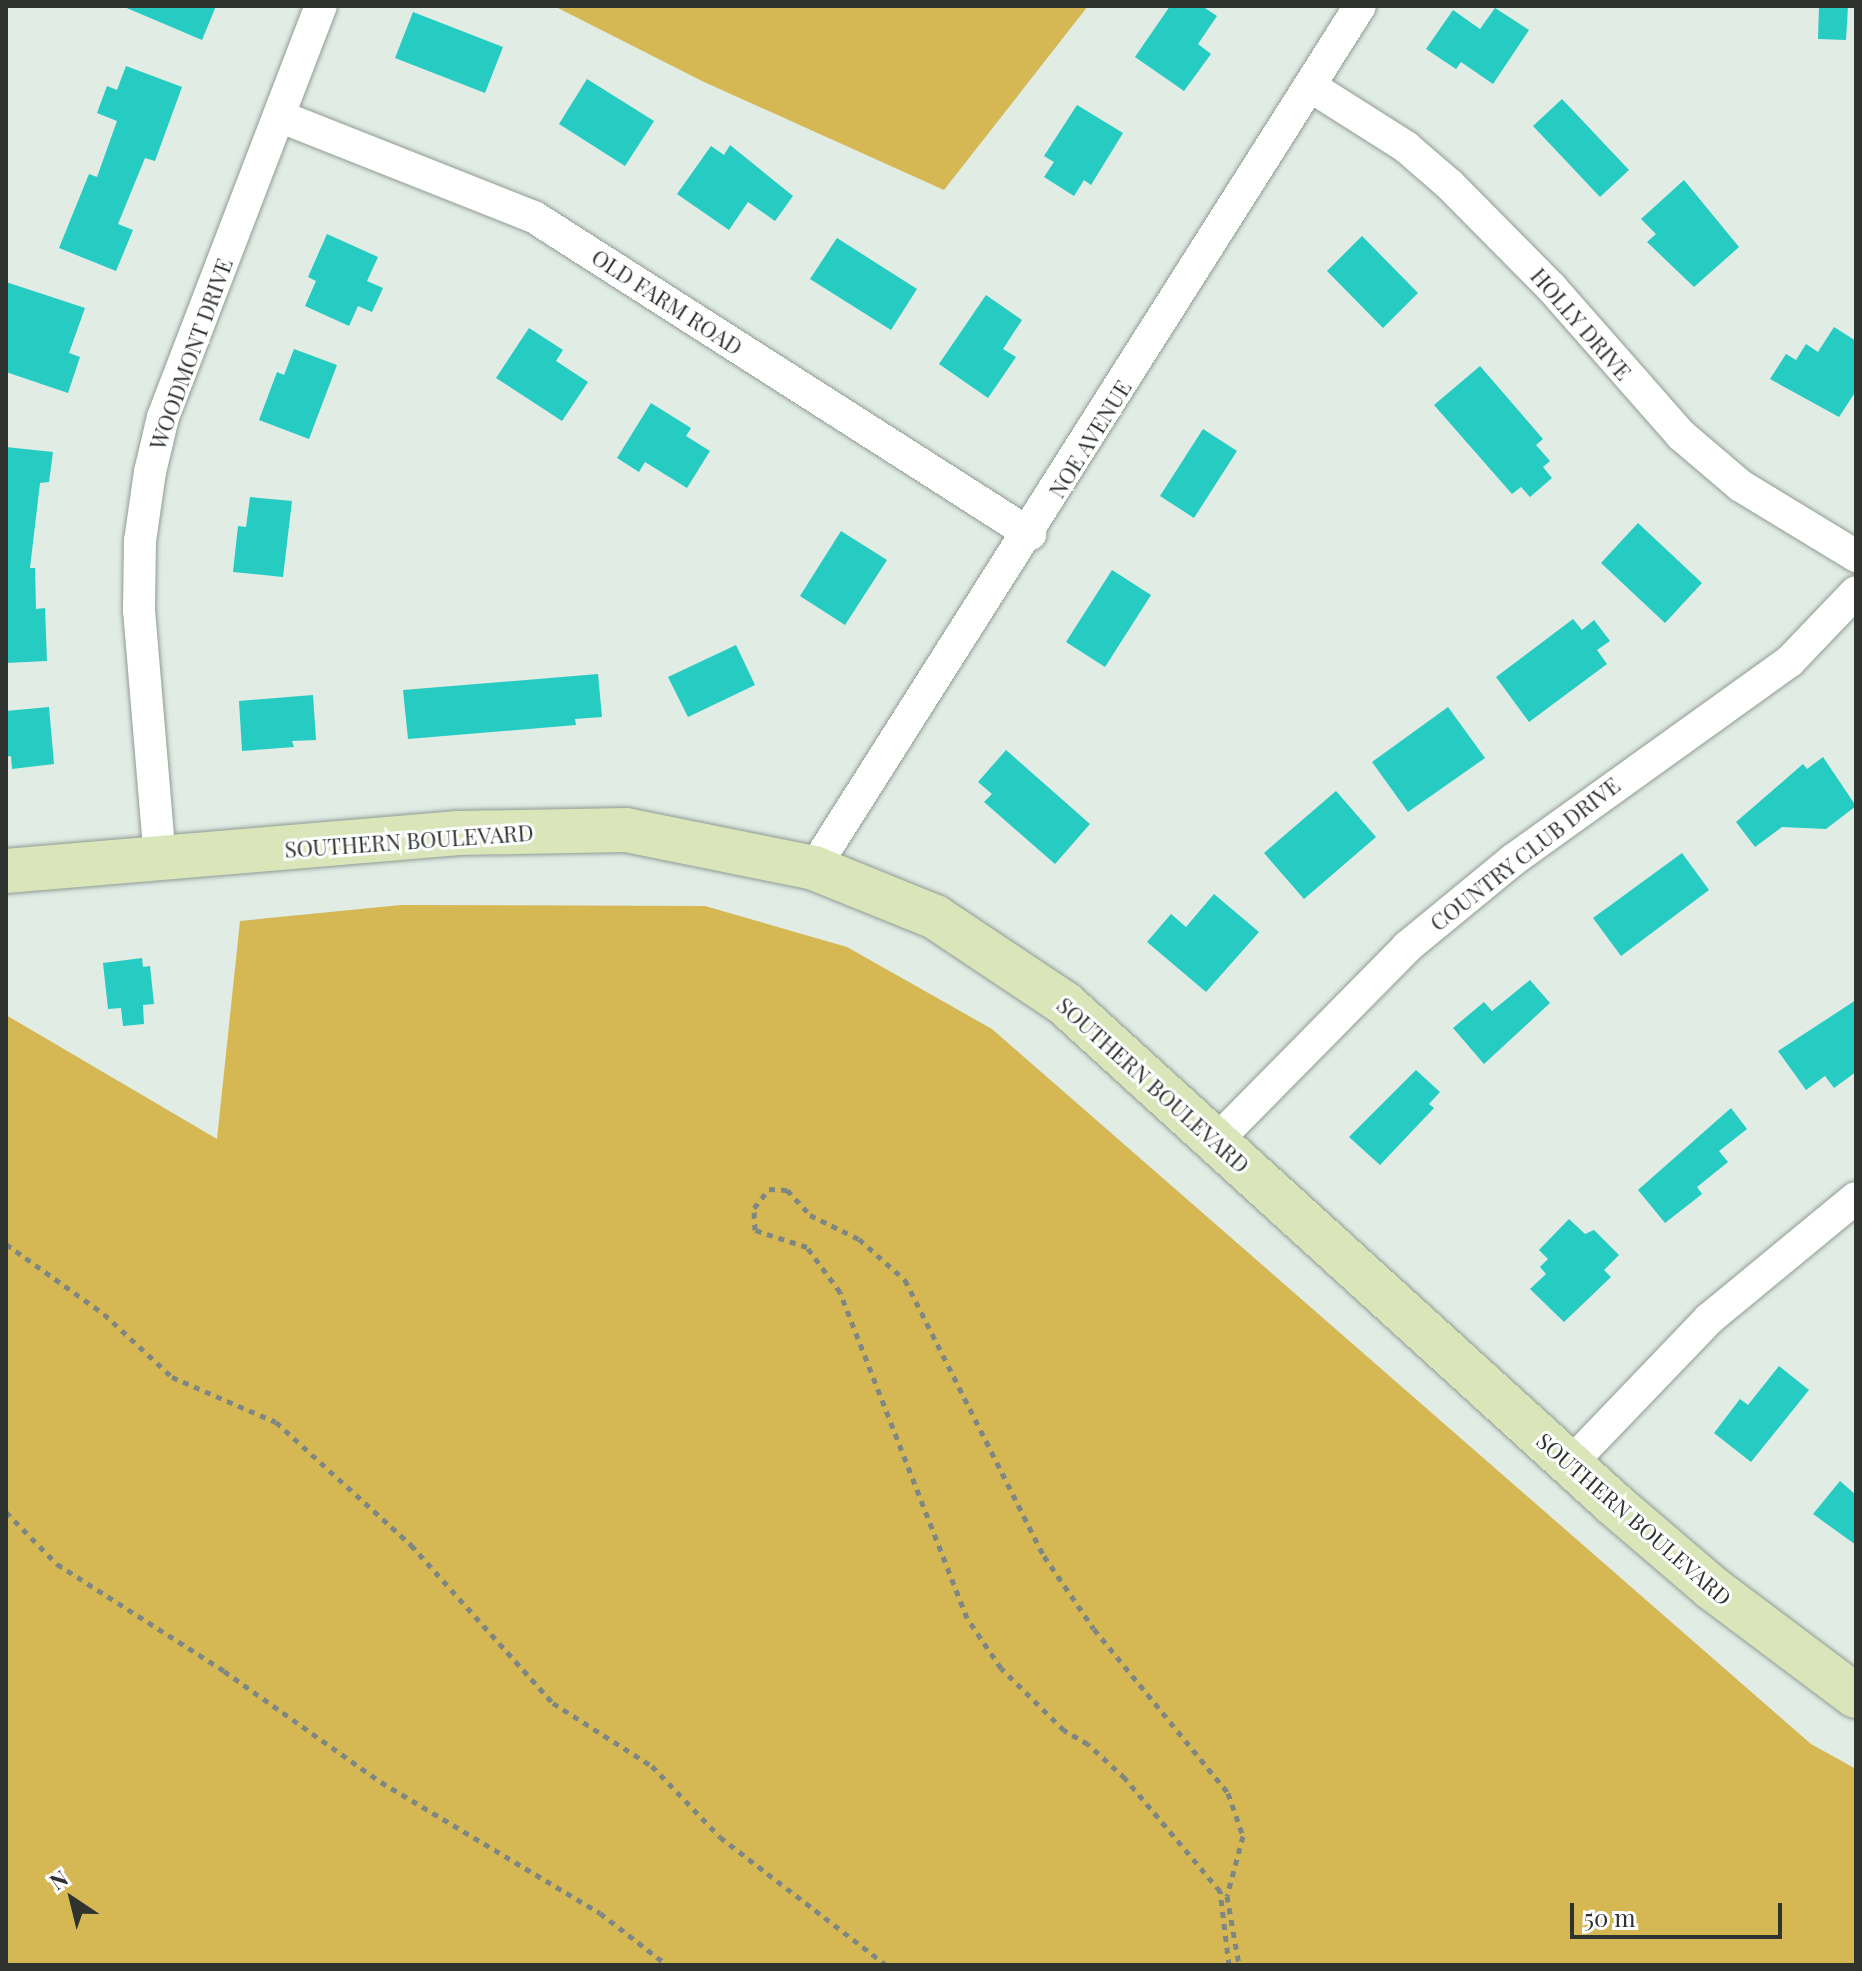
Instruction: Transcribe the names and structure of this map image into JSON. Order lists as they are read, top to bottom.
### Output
{
  "streets": {
    "main road": ["SOUTHERN BOULEVARD"],
    "street": [
      "OLD FARM ROAD",
      "HOLLY DRIVE",
      "WOODMONT DRIVE",
      "NOE AVENUE",
      "COUNTRY CLUB DRIVE"
    ]
  },
  "crossings": [
    ["OLD FARM ROAD", "WOODMONT DRIVE"],
    ["OLD FARM ROAD", "NOE AVENUE"],
    ["HOLLY DRIVE", "NOE AVENUE"],
    ["WOODMONT DRIVE", "SOUTHERN BOULEVARD"],
    ["NOE AVENUE", "SOUTHERN BOULEVARD"],
    ["SOUTHERN BOULEVARD", "COUNTRY CLUB DRIVE"]
  ],
  "scale_bar": "50 m",
  "north": "top left"
}
